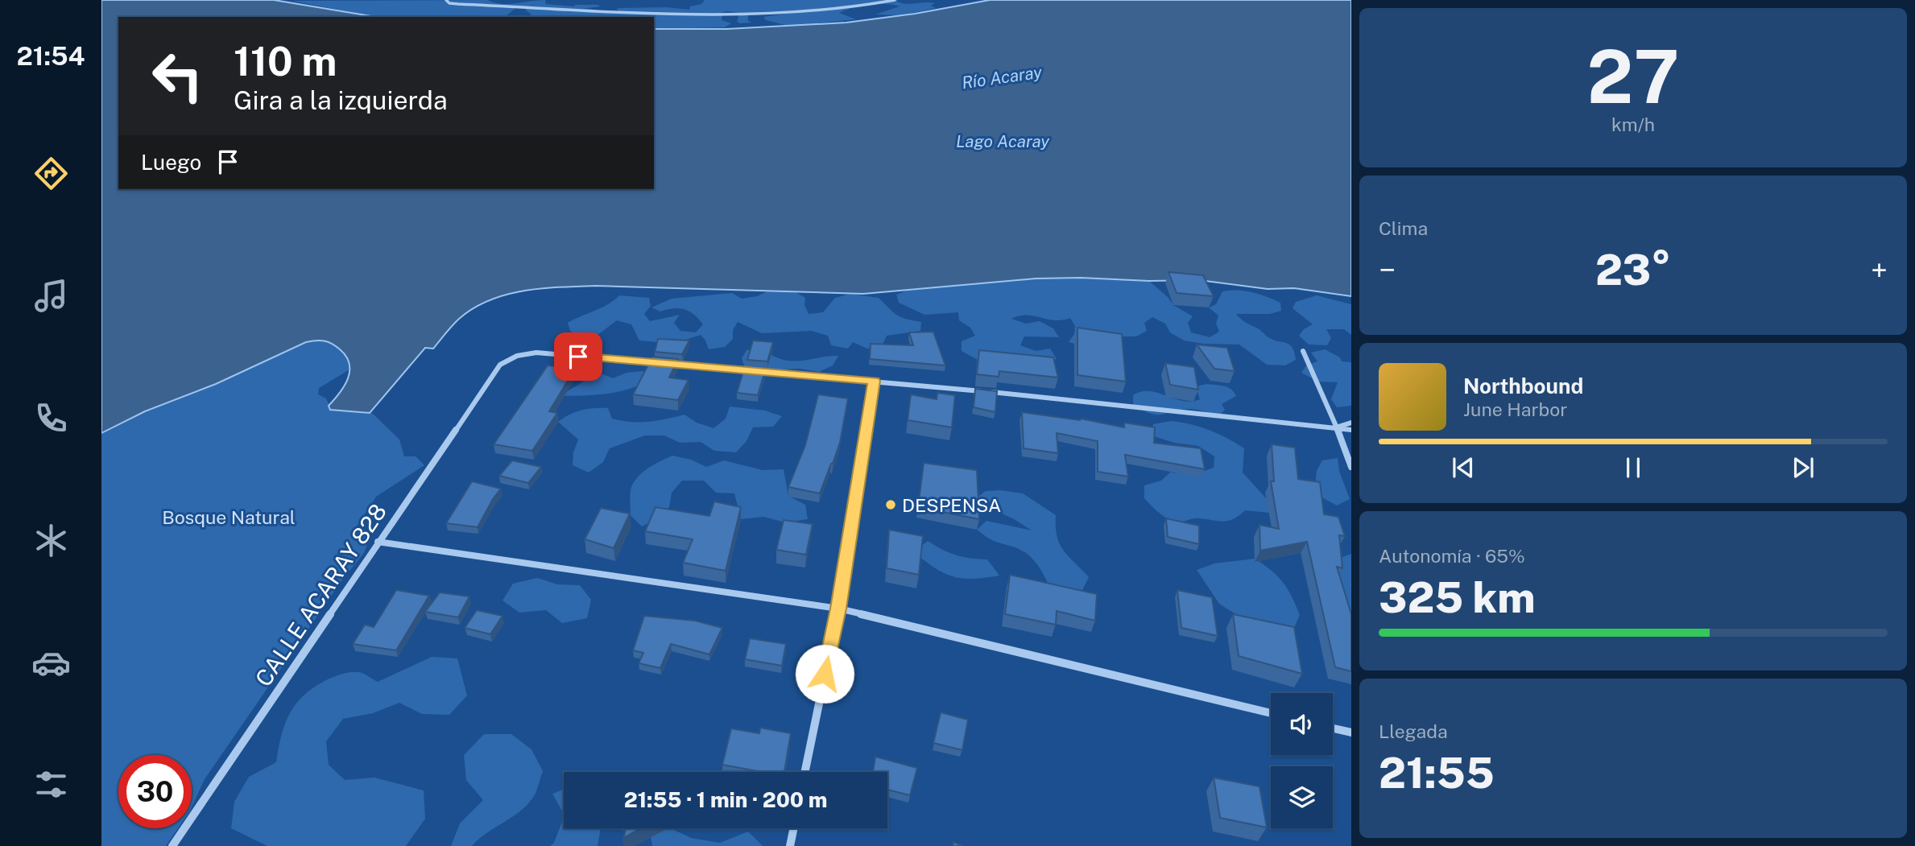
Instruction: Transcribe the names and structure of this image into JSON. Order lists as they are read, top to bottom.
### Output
{
  "streets": {
    "street": ["CALLE ACARAY 828"]
  },
  "water": ["Río Acaray", "Lago Acaray"],
  "parks": ["Bosque Natural"],
  "places": ["DESPENSA"],
  "page": {
    "tabs": "21:54",
    "tile": [
      ["27", "km/h"],
      "Clima",
      ["Autonomía · 65%", "325 km"],
      ["Llegada", "21:55"]
    ],
    "turn": ["110 m", "Gira a la izquierda"],
    "then": "Luego",
    "heat": ["−", "23°", "+"],
    "song": ["Northbound", "June Harbor"],
    "limit": "30",
    "trip": "21:55 · 1 min · 200 m"
  }
}
